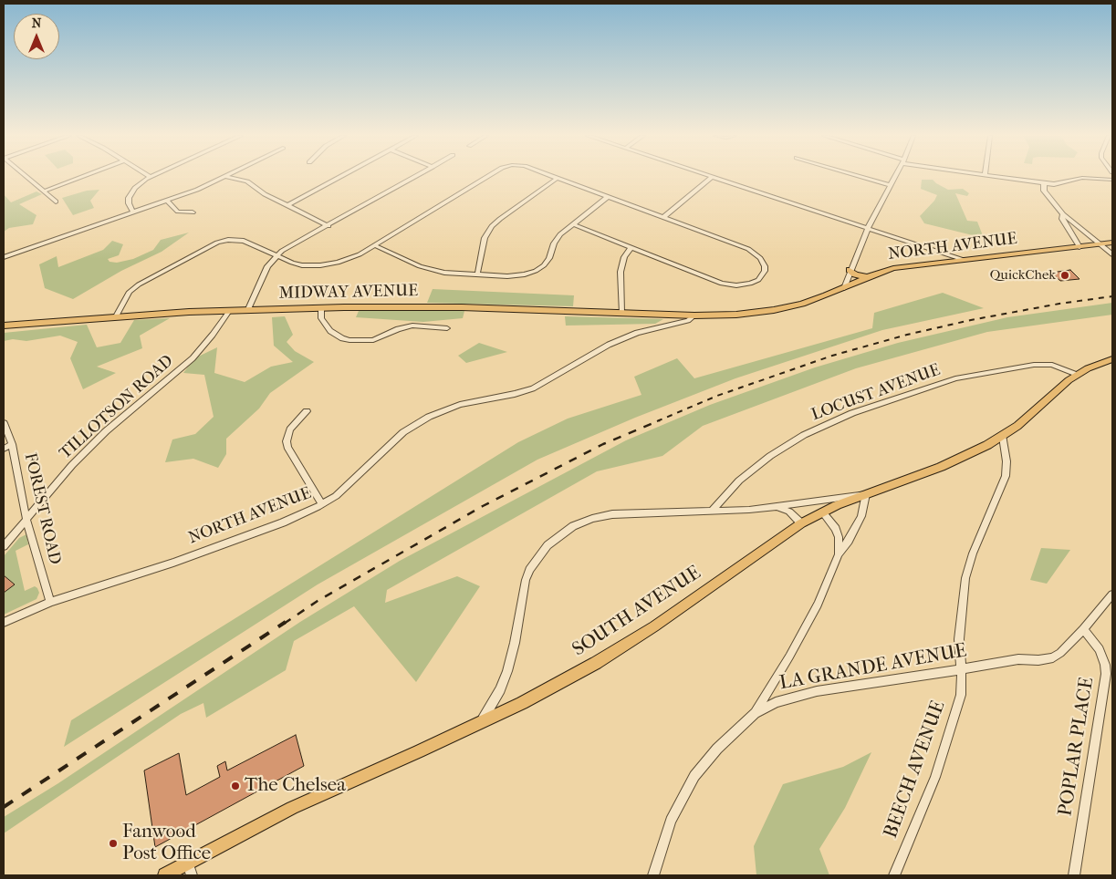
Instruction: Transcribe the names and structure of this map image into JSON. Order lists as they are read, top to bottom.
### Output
{
  "streets": {
    "main road": ["NORTH AVENUE", "MIDWAY AVENUE", "SOUTH AVENUE"],
    "street": [
      "LOCUST AVENUE",
      "TILLOTSON ROAD",
      "FOREST ROAD",
      "LA GRANDE AVENUE",
      "POPLAR PLACE",
      "BEECH AVENUE"
    ]
  },
  "crossings": [
    ["NORTH AVENUE", "MIDWAY AVENUE"],
    ["NORTH AVENUE", "FOREST ROAD"],
    ["MIDWAY AVENUE", "TILLOTSON ROAD"],
    ["LOCUST AVENUE", "SOUTH AVENUE"],
    ["TILLOTSON ROAD", "FOREST ROAD"],
    ["SOUTH AVENUE", "BEECH AVENUE"],
    ["LA GRANDE AVENUE", "POPLAR PLACE"],
    ["LA GRANDE AVENUE", "BEECH AVENUE"]
  ],
  "places": ["QuickChek", "The Chelsea", "Fanwood Post Office"],
  "north": "top"
}
